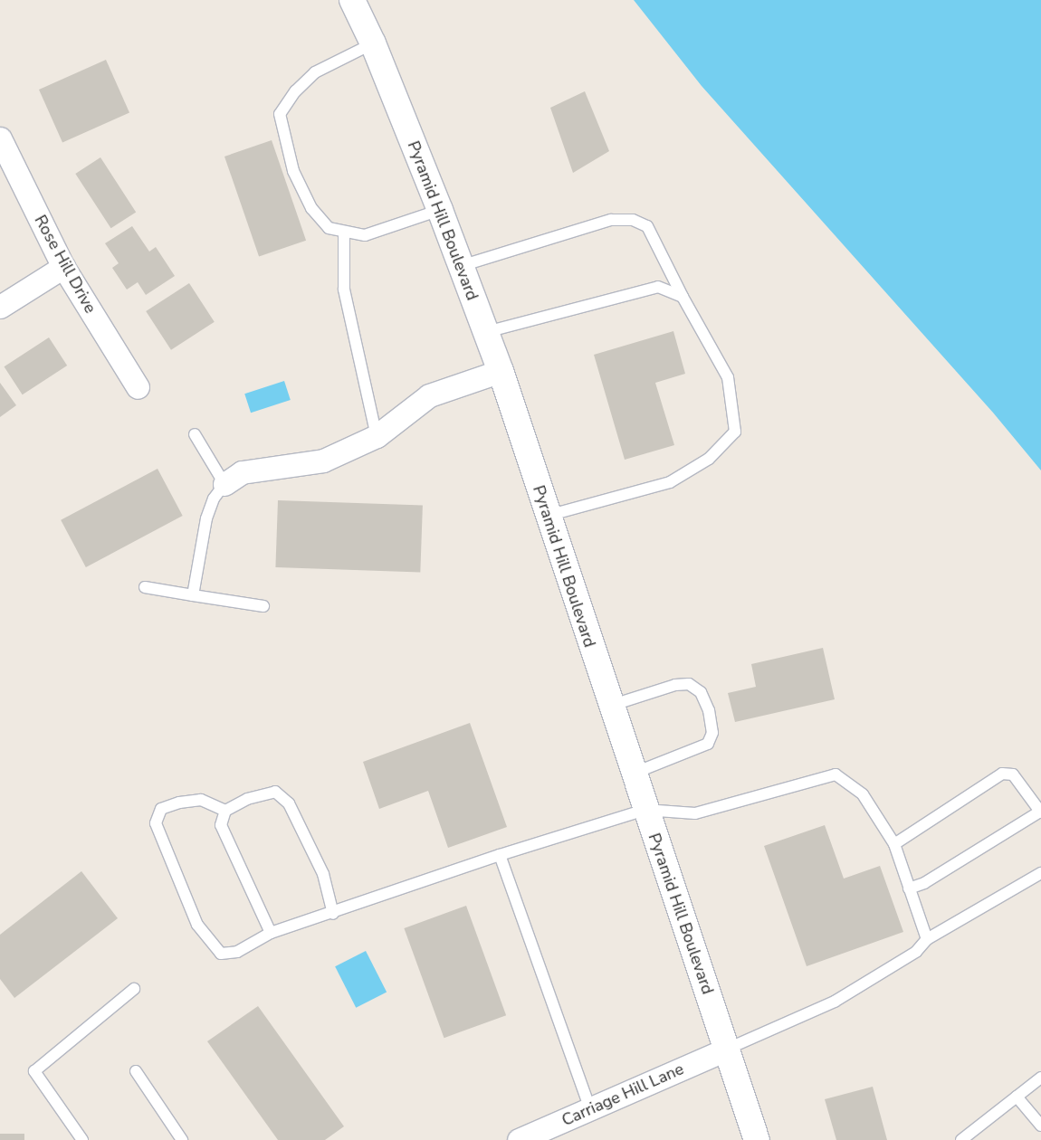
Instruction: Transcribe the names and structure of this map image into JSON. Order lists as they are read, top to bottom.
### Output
{
  "streets": {
    "main road": ["Pyramid Hill Boulevard"],
    "street": ["Rose Hill Drive", "Carriage Hill Lane"]
  },
  "crossings": [
    ["Pyramid Hill Boulevard", "Carriage Hill Lane"]
  ]
}
